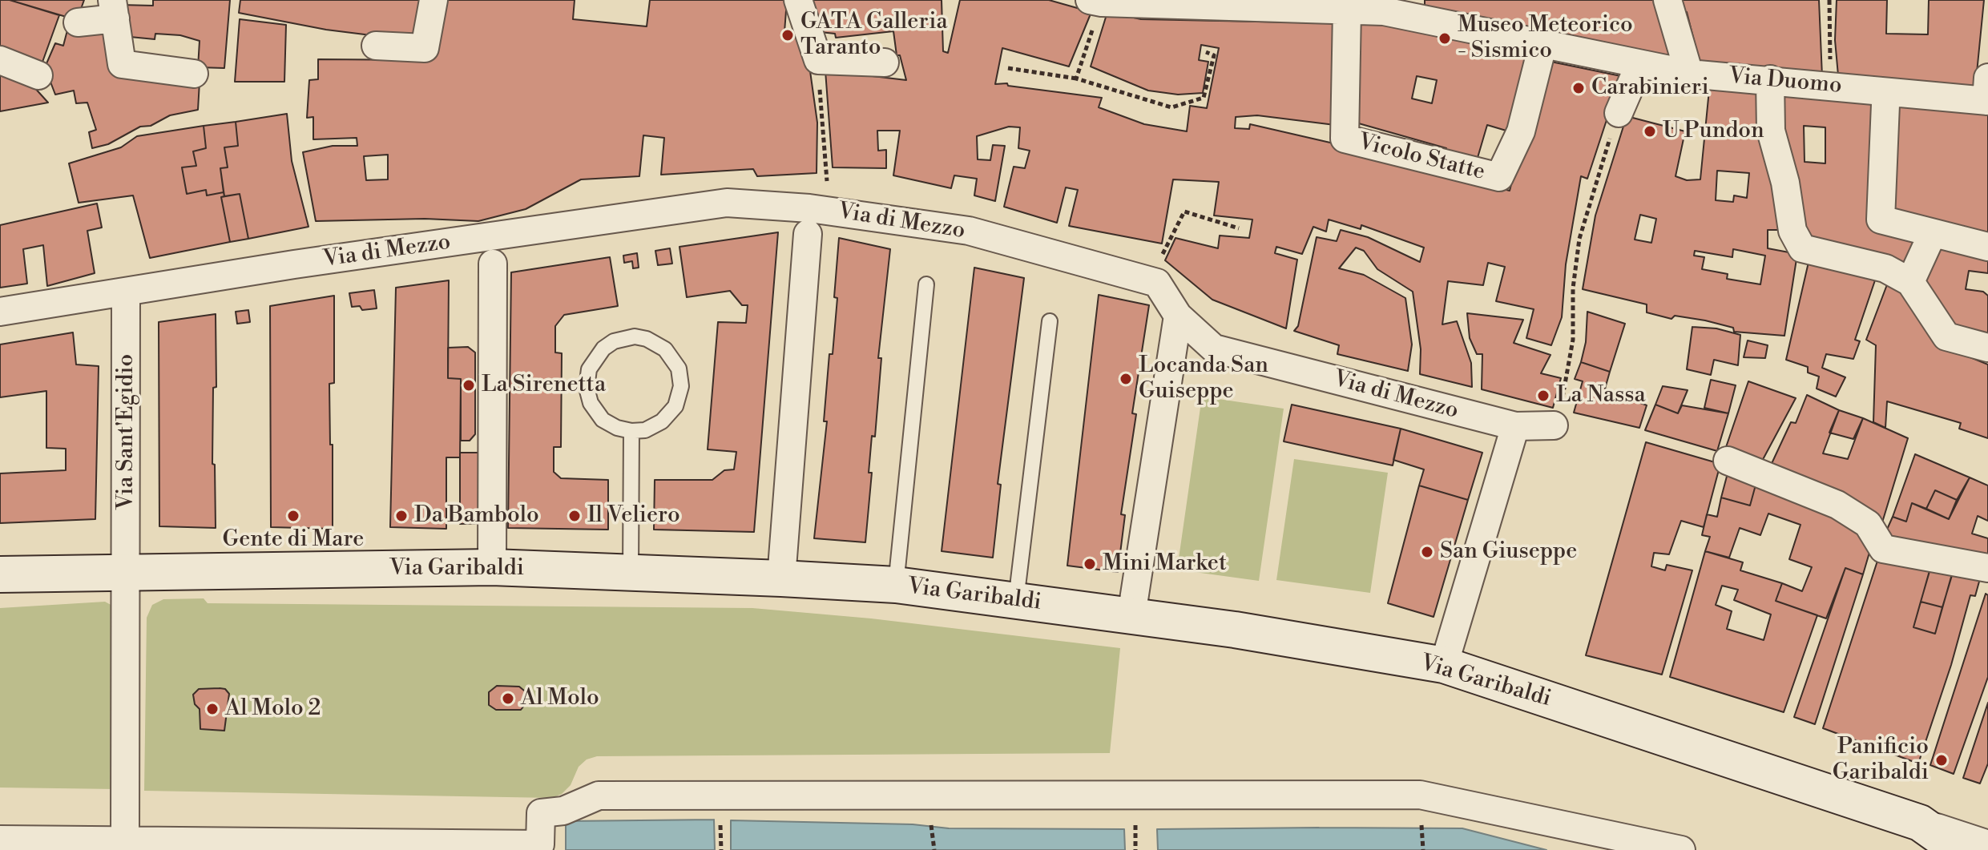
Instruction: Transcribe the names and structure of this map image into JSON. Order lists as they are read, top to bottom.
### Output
{
  "streets": {
    "main road": ["Via Garibaldi"],
    "street": [
      "Via Duomo",
      "Vicolo Statte",
      "Via di Mezzo",
      "Via Sant'Egidio"
    ]
  },
  "crossings": [
    ["Via Duomo", "Vicolo Statte"],
    ["Via di Mezzo", "Via Sant'Egidio"],
    ["Via Sant'Egidio", "Via Garibaldi"]
  ],
  "places": [
    "GATA Galleria Taranto",
    "Museo Meteorico - Sismico",
    "Carabinieri",
    "U Pundon",
    "Locanda San Guiseppe",
    "La Sirenetta",
    "La Nassa",
    "Gente di Mare",
    "Da Bambolo",
    "Il Veliero",
    "San Giuseppe",
    "Mini Market",
    "Al Molo",
    "Al Molo 2",
    "Panificio Garibaldi"
  ]
}
